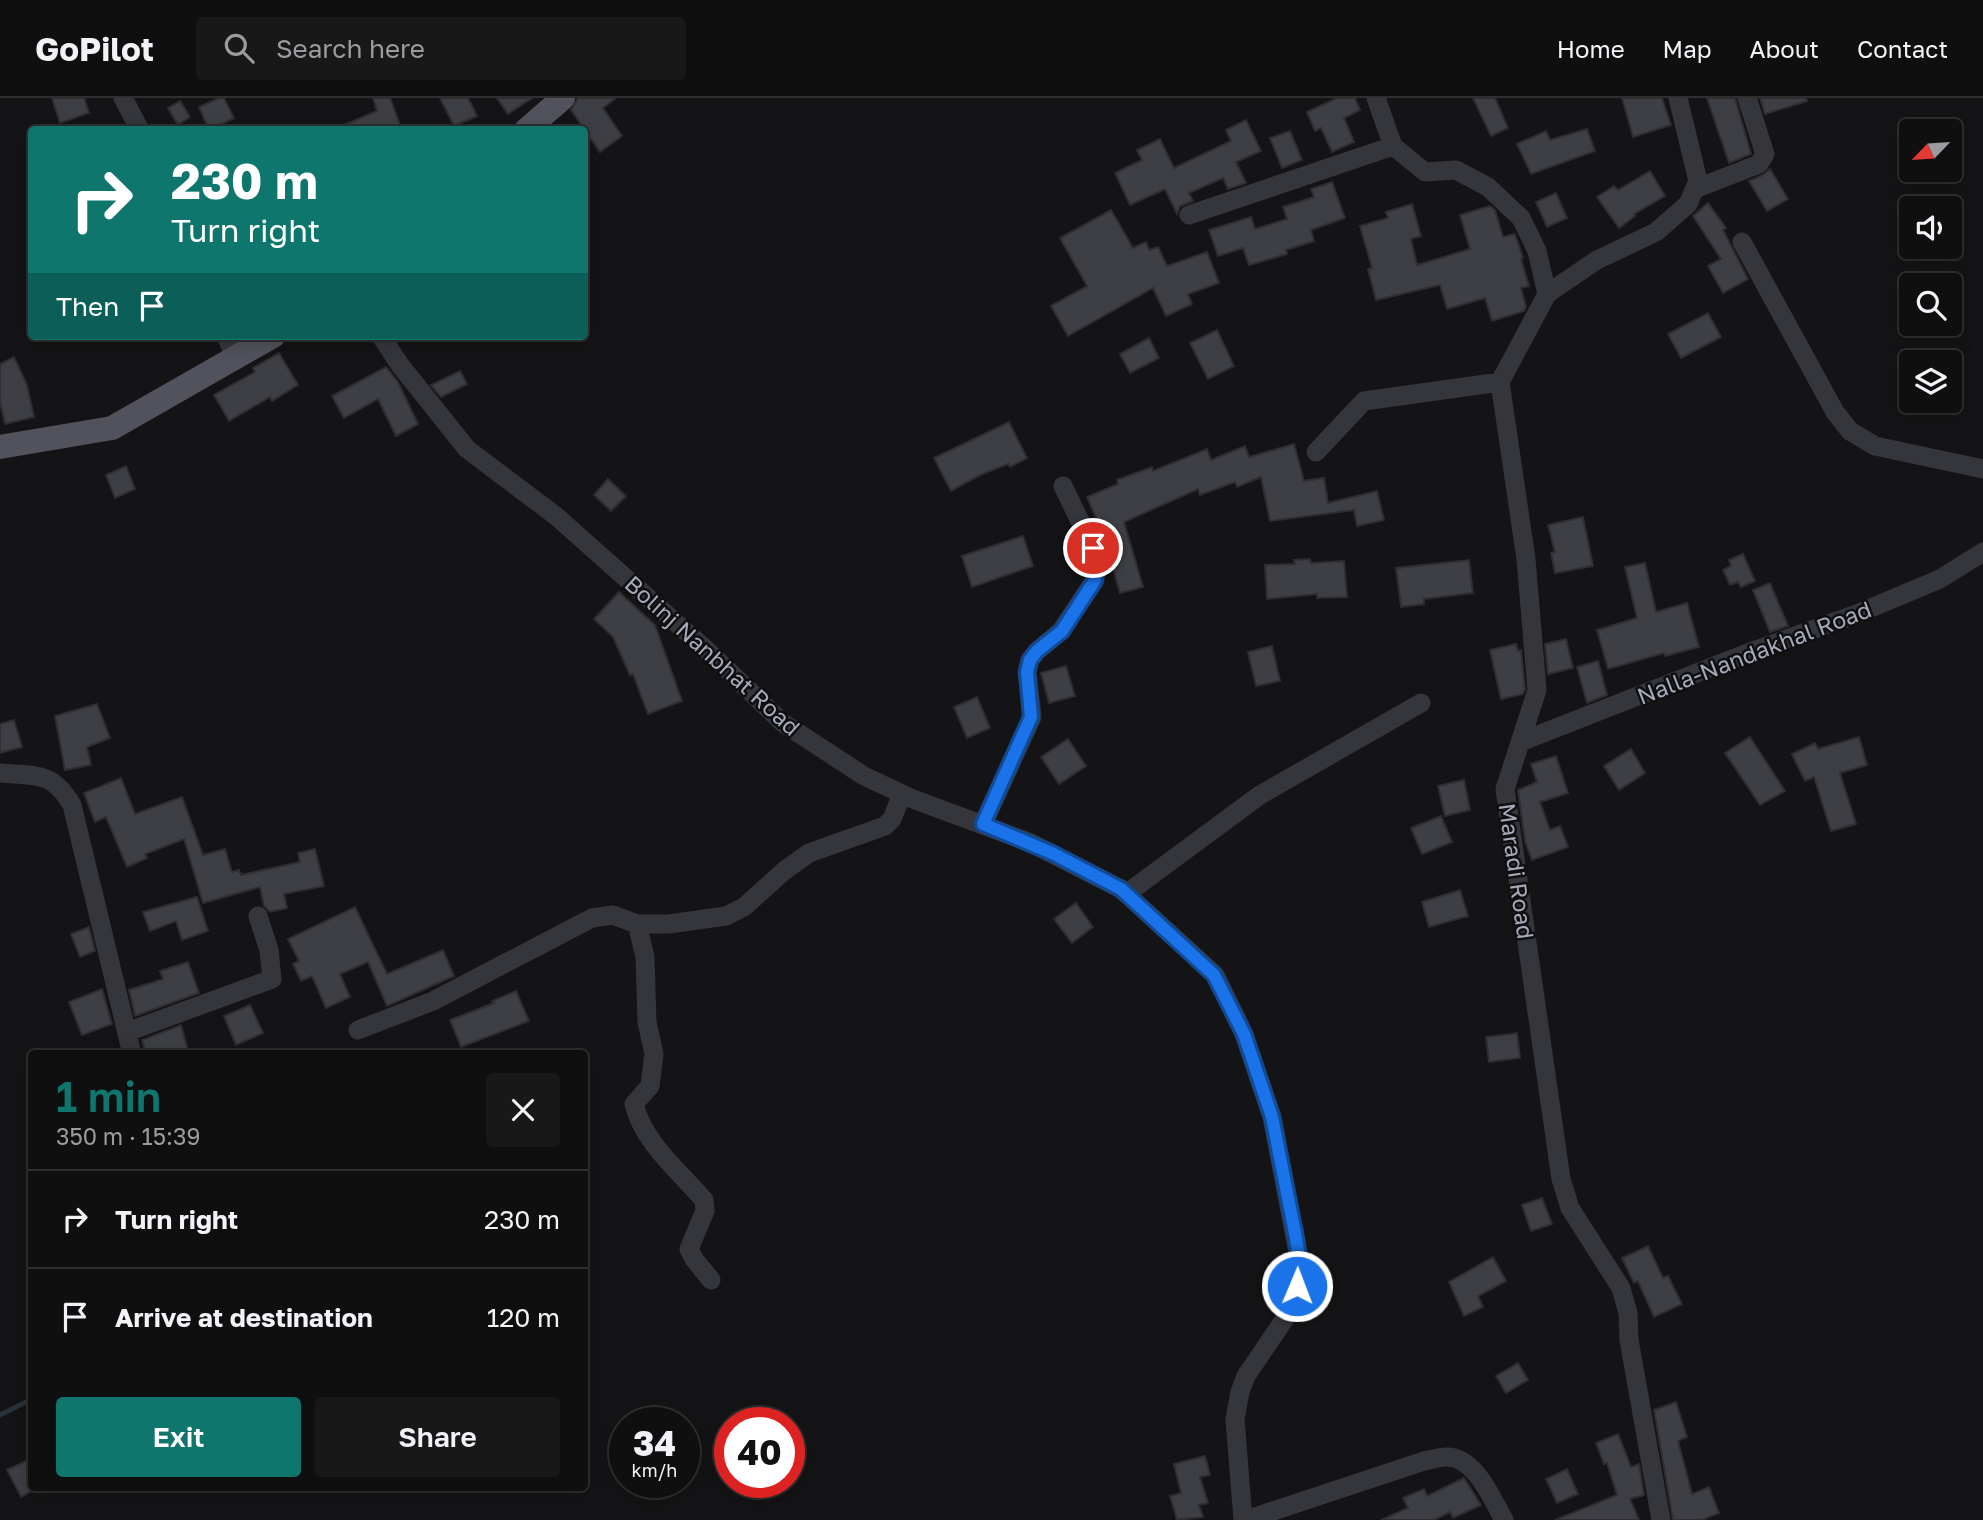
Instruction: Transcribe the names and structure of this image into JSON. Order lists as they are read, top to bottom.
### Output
{
  "streets": {
    "street": ["Nalla-Nandakhal Road", "Bolinj Nanbhat Road", "Maradi Road"]
  },
  "crossings": [
    ["Nalla-Nandakhal Road", "Maradi Road"]
  ],
  "north": "bottom left",
  "page": {
    "header": "GoPilot",
    "search": "Search here",
    "nav": [
      "Home",
      "Map",
      "About",
      "Contact"
    ],
    "turn": ["230 m", "Turn right"],
    "then": "Then",
    "heading": ["1 min", "350 m · 15:39"],
    "list": [
      {
        "name": "Turn right",
        "value": "230 m"
      },
      {
        "name": "Arrive at destination",
        "value": "120 m"
      }
    ],
    "buttons": ["Exit", "Share"],
    "speed": "34 km/h",
    "limit": "40"
  }
}
